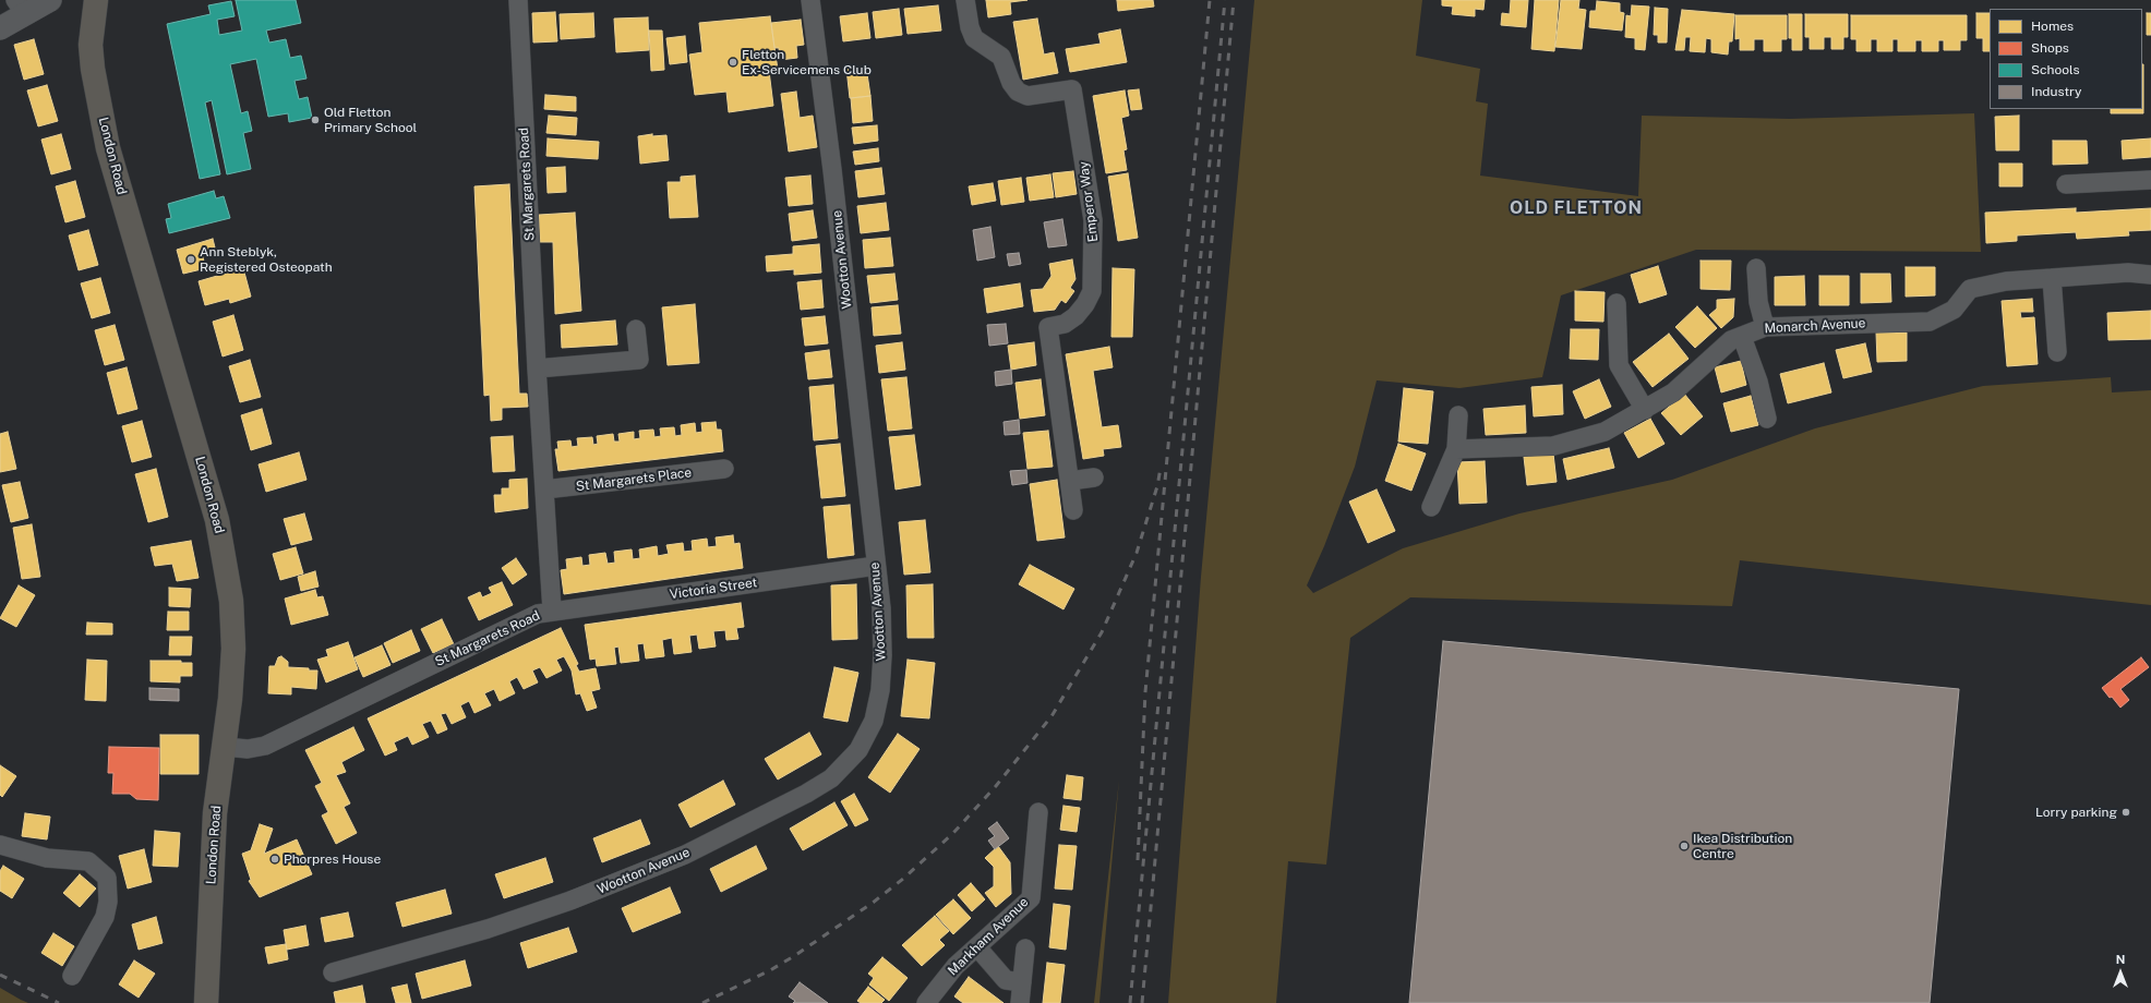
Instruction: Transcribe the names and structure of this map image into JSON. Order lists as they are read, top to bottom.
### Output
{
  "streets": {
    "main road": ["London Road"],
    "street": [
      "St Margarets Road",
      "Emperor Way",
      "Wootton Avenue",
      "Monarch Avenue",
      "St Margarets Place",
      "Victoria Street",
      "Markham Avenue"
    ]
  },
  "crossings": [
    ["London Road", "St Margarets Road"],
    ["St Margarets Road", "St Margarets Place"],
    ["St Margarets Road", "Victoria Street"],
    ["Wootton Avenue", "Victoria Street"]
  ],
  "districts": ["OLD FLETTON"],
  "places": [
    "Fletton Ex-Servicemens Club",
    "Old Fletton Primary School",
    "Ann Steblyk, Registered Osteopath",
    "Lorry parking",
    "Ikea Distribution Centre",
    "Phorpres House"
  ],
  "legend": [
    "Homes",
    "Shops",
    "Schools",
    "Industry"
  ],
  "north": "top"
}
